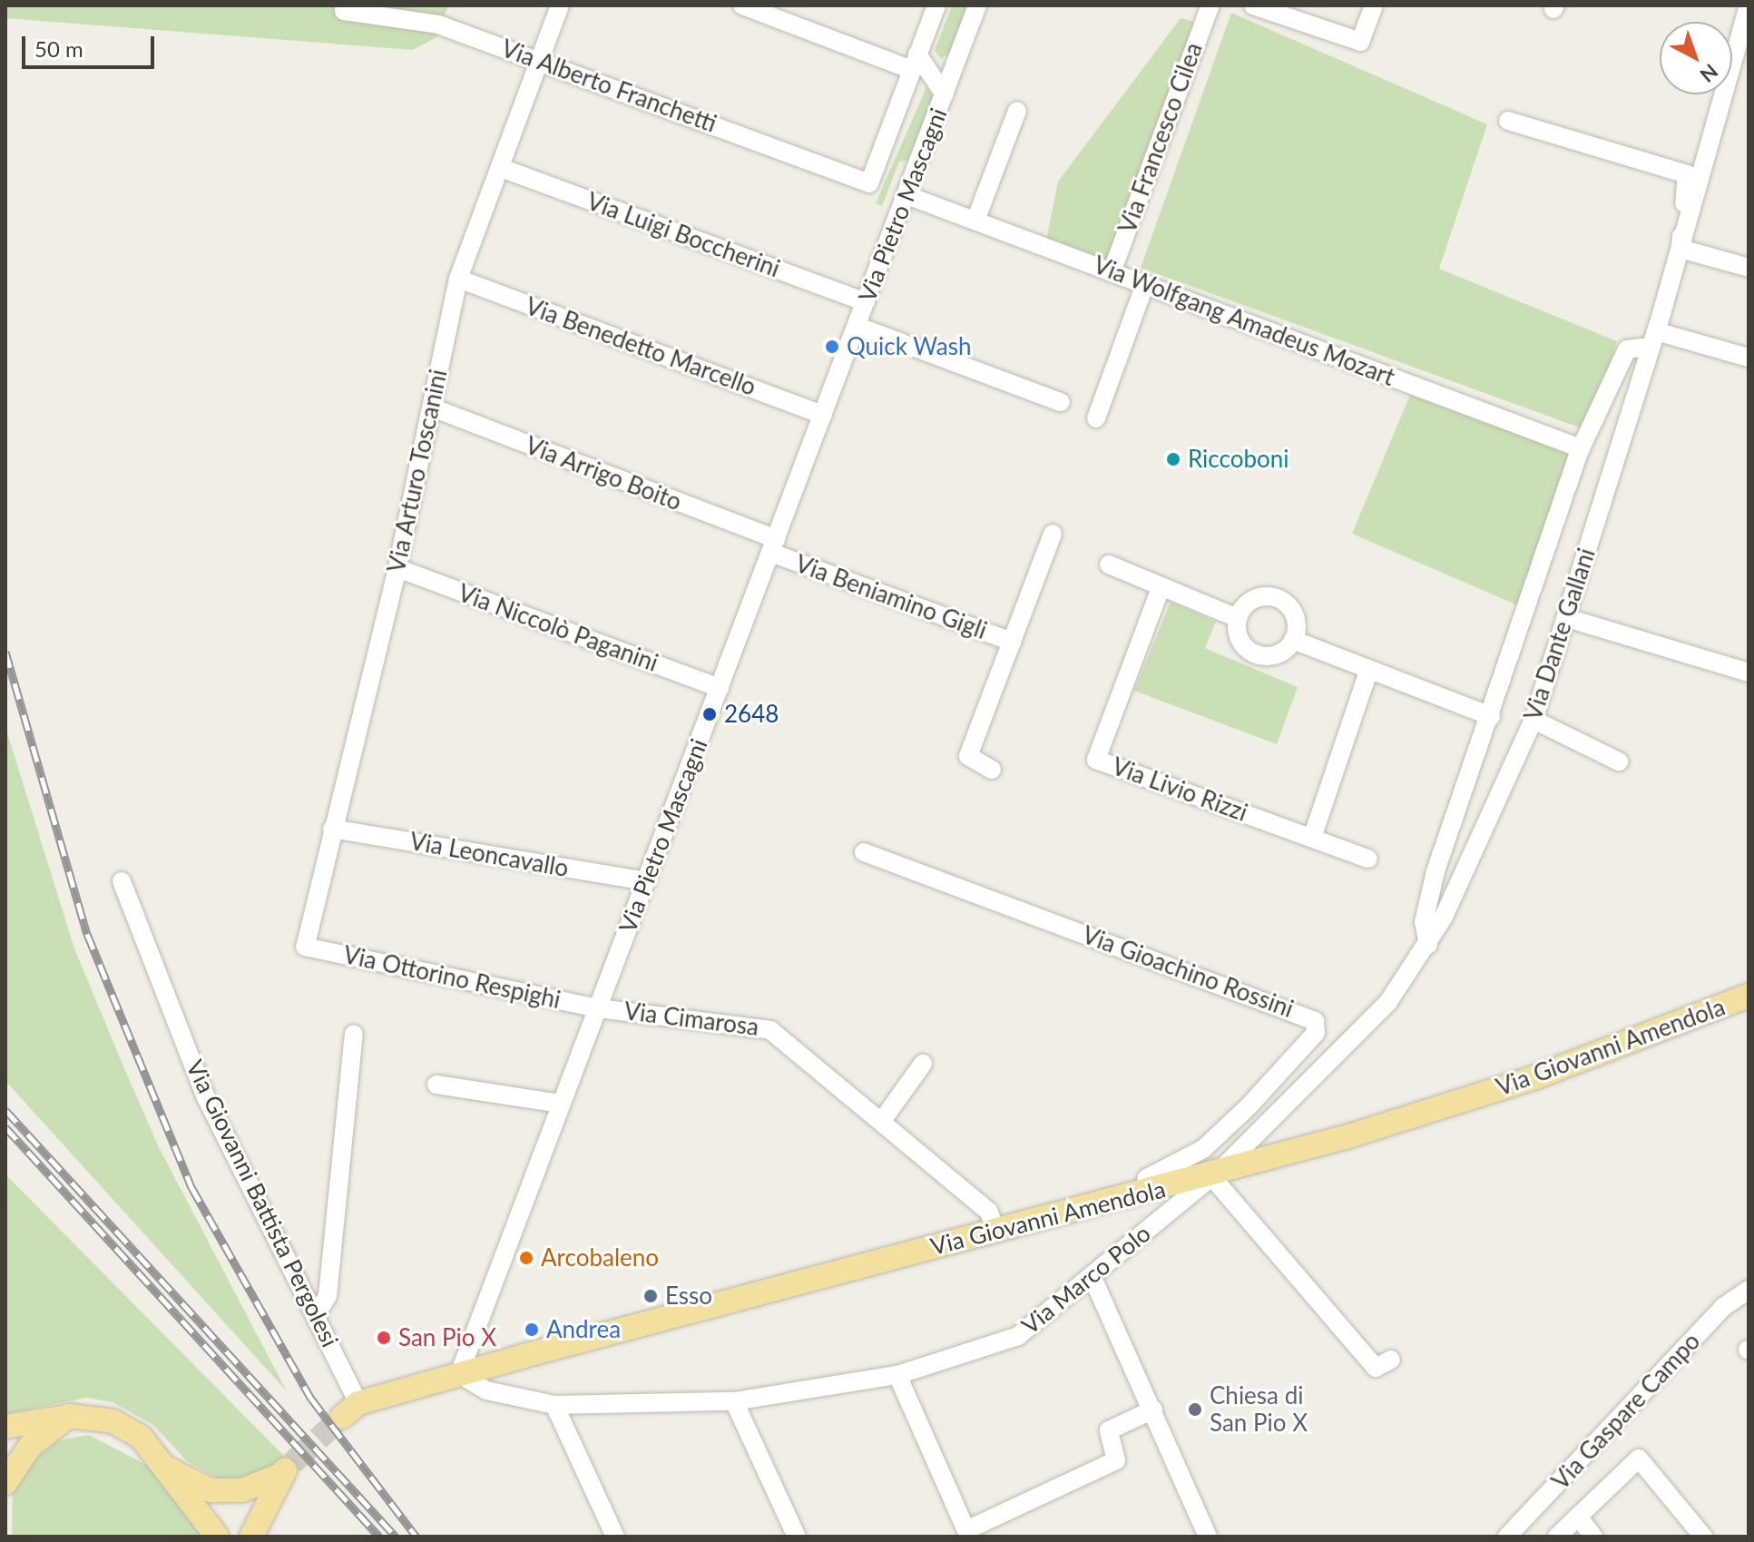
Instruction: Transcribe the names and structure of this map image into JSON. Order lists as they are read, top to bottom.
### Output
{
  "streets": {
    "main road": ["Via Giovanni Amendola"],
    "street": [
      "Via Alberto Franchetti",
      "Via Francesco Cilea",
      "Via Pietro Mascagni",
      "Via Luigi Boccherini",
      "Via Wolfgang Amadeus Mozart",
      "Via Benedetto Marcello",
      "Via Arturo Toscanini",
      "Via Arrigo Boito",
      "Via Beniamino Gigli",
      "Via Niccolò Paganini",
      "Via Dante Gallani",
      "Via Livio Rizzi",
      "Via Leoncavallo",
      "Via Gioachino Rossini",
      "Via Ottorino Respighi",
      "Via Cimarosa",
      "Via Giovanni Battista Pergolesi",
      "Via Marco Polo",
      "Via Gaspare Campo"
    ]
  },
  "crossings": [
    ["Via Alberto Franchetti", "Via Pietro Mascagni"],
    ["Via Alberto Franchetti", "Via Arturo Toscanini"],
    ["Via Francesco Cilea", "Via Wolfgang Amadeus Mozart"],
    ["Via Pietro Mascagni", "Via Luigi Boccherini"],
    ["Via Pietro Mascagni", "Via Wolfgang Amadeus Mozart"],
    ["Via Pietro Mascagni", "Via Benedetto Marcello"],
    ["Via Pietro Mascagni", "Via Arrigo Boito"],
    ["Via Pietro Mascagni", "Via Beniamino Gigli"],
    ["Via Pietro Mascagni", "Via Niccolò Paganini"],
    ["Via Pietro Mascagni", "Via Leoncavallo"],
    ["Via Pietro Mascagni", "Via Ottorino Respighi"],
    ["Via Pietro Mascagni", "Via Cimarosa"],
    ["Via Pietro Mascagni", "Via Giovanni Amendola"],
    ["Via Pietro Mascagni", "Via Marco Polo"],
    ["Via Luigi Boccherini", "Via Arturo Toscanini"],
    ["Via Benedetto Marcello", "Via Arturo Toscanini"],
    ["Via Arturo Toscanini", "Via Arrigo Boito"],
    ["Via Arturo Toscanini", "Via Niccolò Paganini"],
    ["Via Arturo Toscanini", "Via Leoncavallo"],
    ["Via Arturo Toscanini", "Via Ottorino Respighi"],
    ["Via Arrigo Boito", "Via Beniamino Gigli"],
    ["Via Dante Gallani", "Via Giovanni Amendola"],
    ["Via Dante Gallani", "Via Marco Polo"],
    ["Via Gioachino Rossini", "Via Giovanni Amendola"],
    ["Via Ottorino Respighi", "Via Cimarosa"],
    ["Via Cimarosa", "Via Giovanni Amendola"],
    ["Via Giovanni Amendola", "Via Giovanni Battista Pergolesi"],
    ["Via Giovanni Amendola", "Via Marco Polo"]
  ],
  "places": [
    "Quick Wash",
    "Riccoboni",
    "2648",
    "Arcobaleno",
    "Esso",
    "Andrea",
    "San Pio X",
    "Chiesa di San Pio X"
  ],
  "scale_bar": "50 m",
  "north": "bottom right"
}
